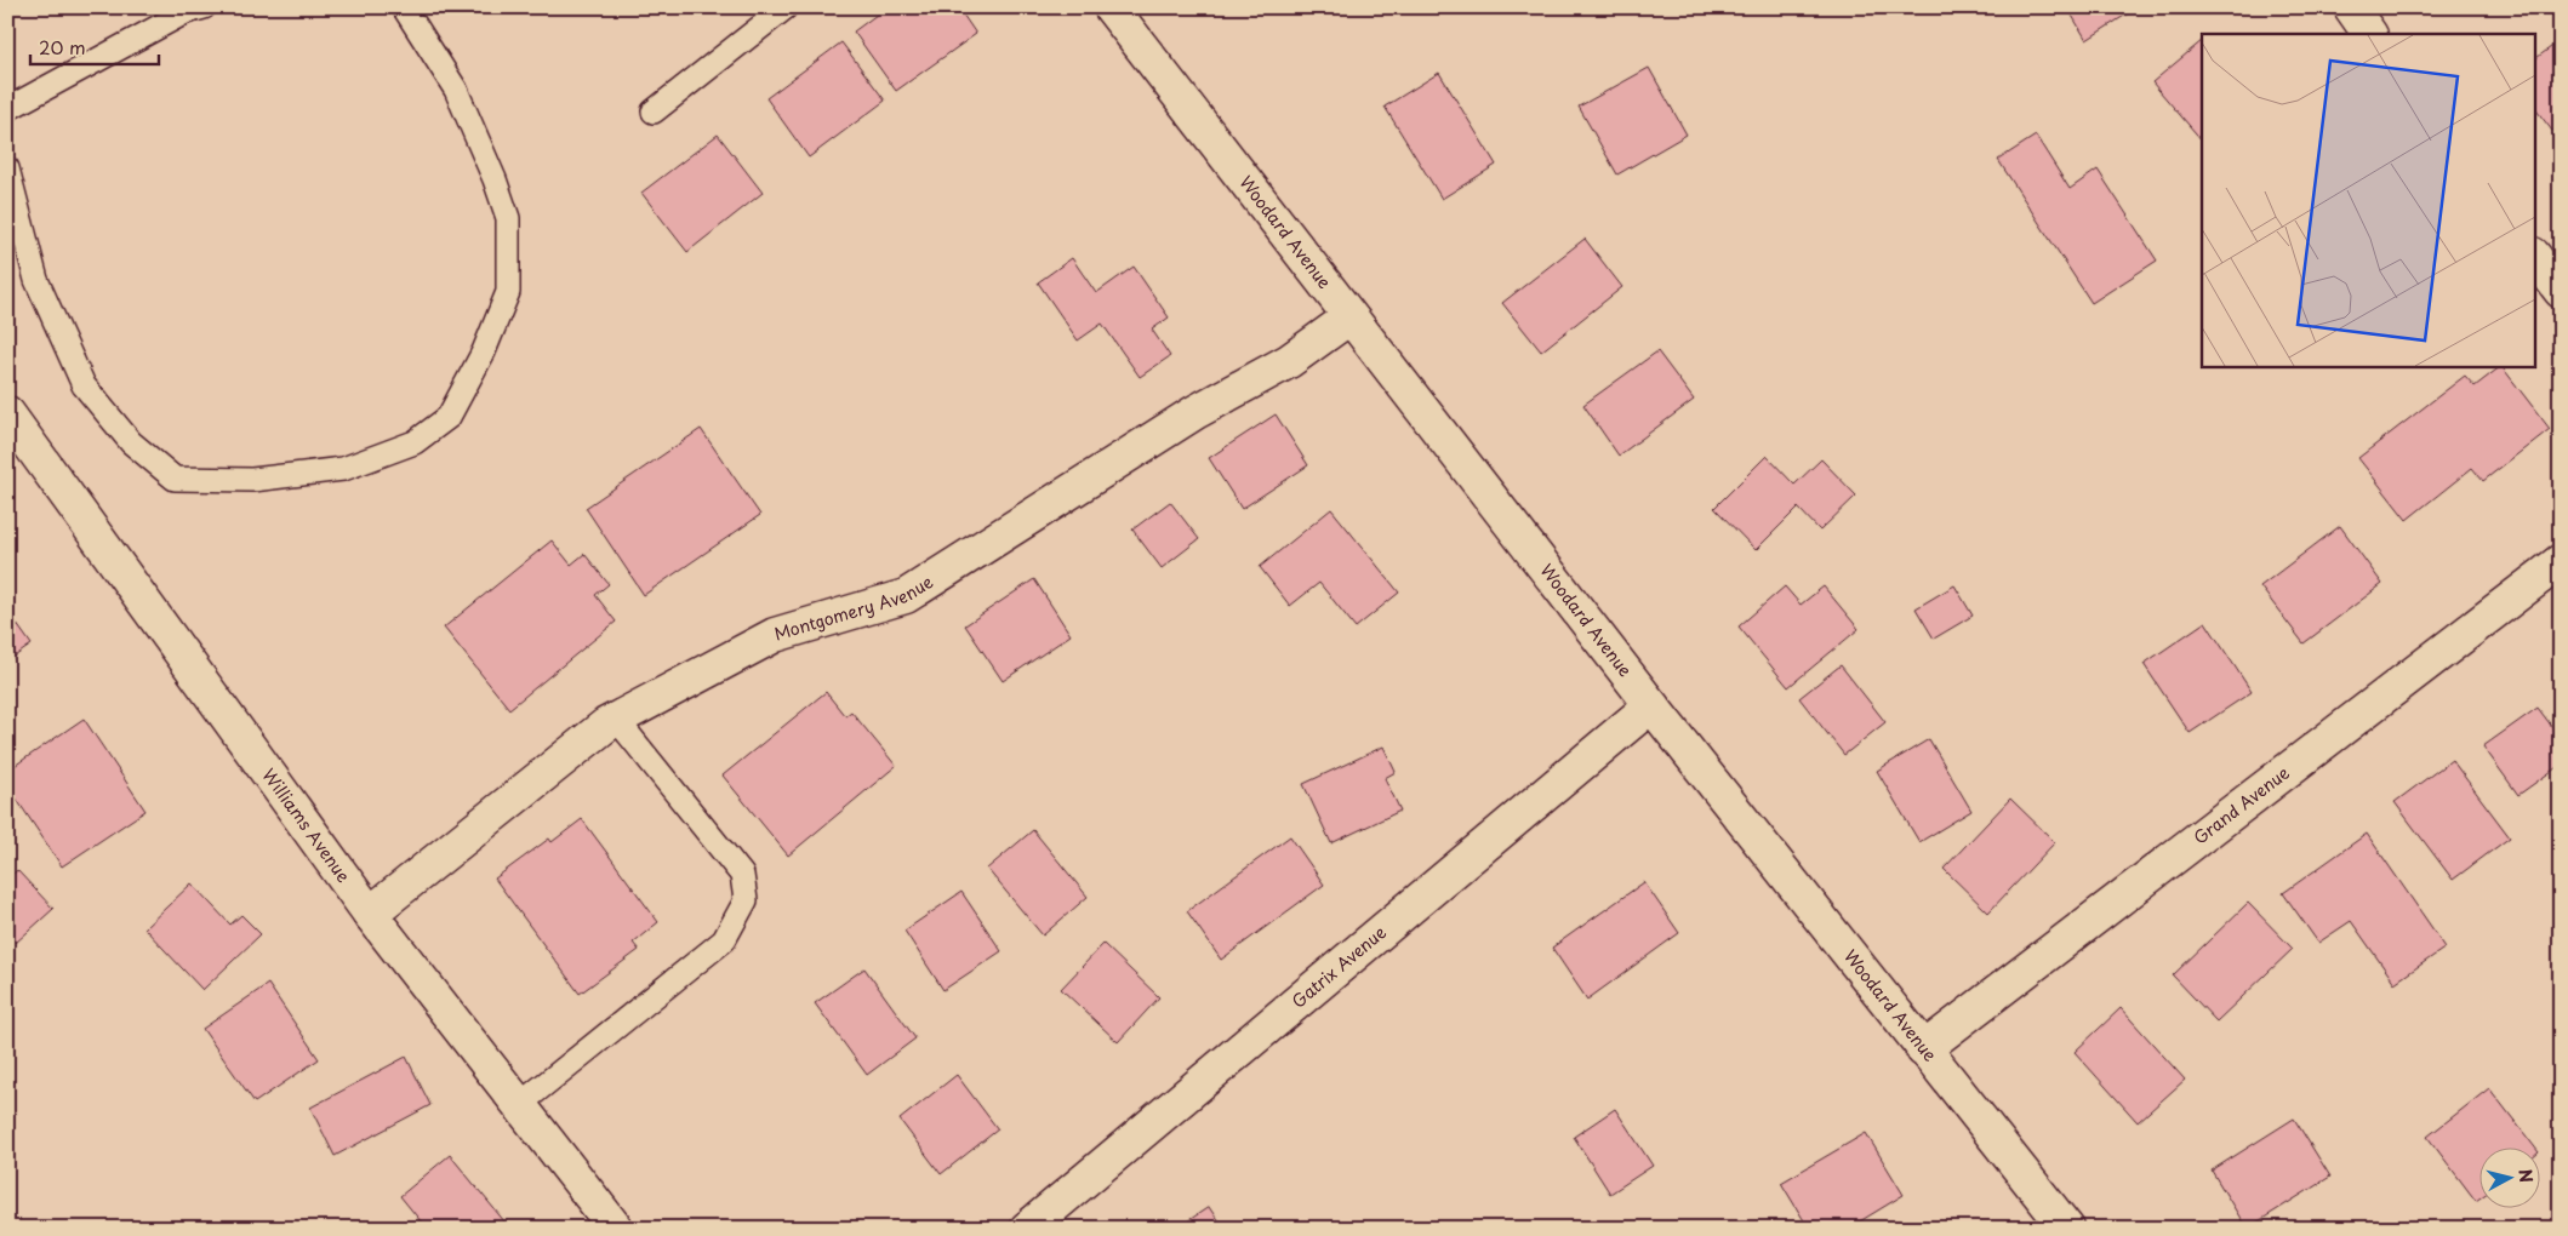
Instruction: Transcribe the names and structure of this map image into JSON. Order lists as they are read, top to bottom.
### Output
{
  "streets": {
    "street": [
      "Woodard Avenue",
      "Montgomery Avenue",
      "Grand Avenue",
      "Williams Avenue",
      "Gatrix Avenue"
    ]
  },
  "crossings": [
    ["Woodard Avenue", "Montgomery Avenue"],
    ["Woodard Avenue", "Grand Avenue"],
    ["Woodard Avenue", "Gatrix Avenue"],
    ["Montgomery Avenue", "Williams Avenue"]
  ],
  "scale_bar": "20 m",
  "north": "right"
}
